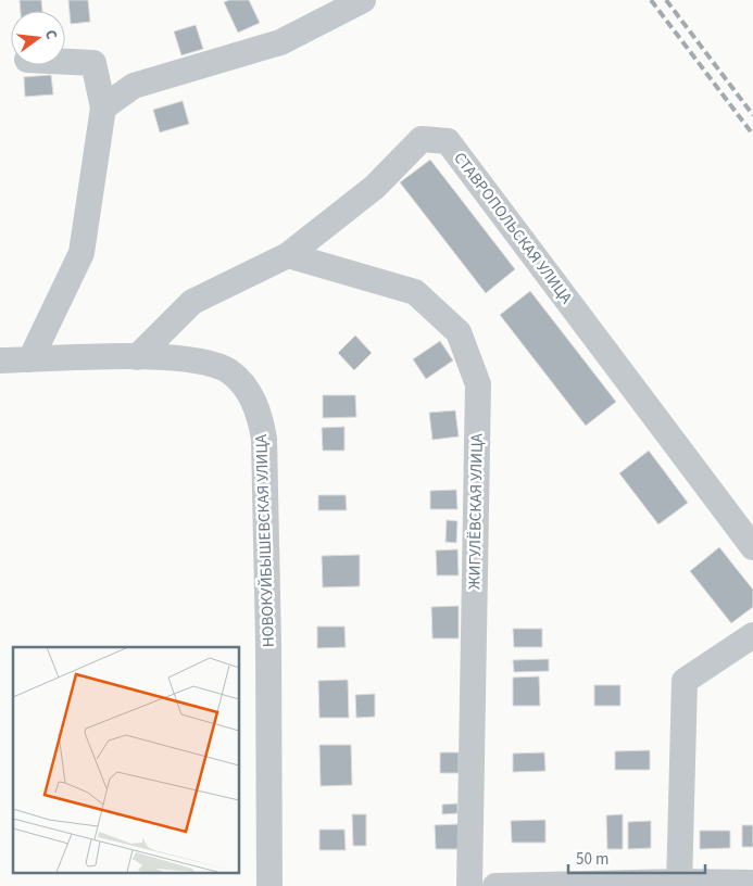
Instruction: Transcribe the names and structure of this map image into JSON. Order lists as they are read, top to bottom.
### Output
{
  "streets": {
    "street": ["СТАВРОПОЛЬСКАЯ УЛИЦА", "ЖИГУЛЁВСКАЯ УЛИЦА", "НОВОКУЙБЫШЕВСКАЯ УЛИЦА"]
  },
  "crossings": [
    ["СТАВРОПОЛЬСКАЯ УЛИЦА", "ЖИГУЛЁВСКАЯ УЛИЦА"],
    ["СТАВРОПОЛЬСКАЯ УЛИЦА", "НОВОКУЙБЫШЕВСКАЯ УЛИЦА"]
  ],
  "scale_bar": "50 m",
  "north": "right"
}
